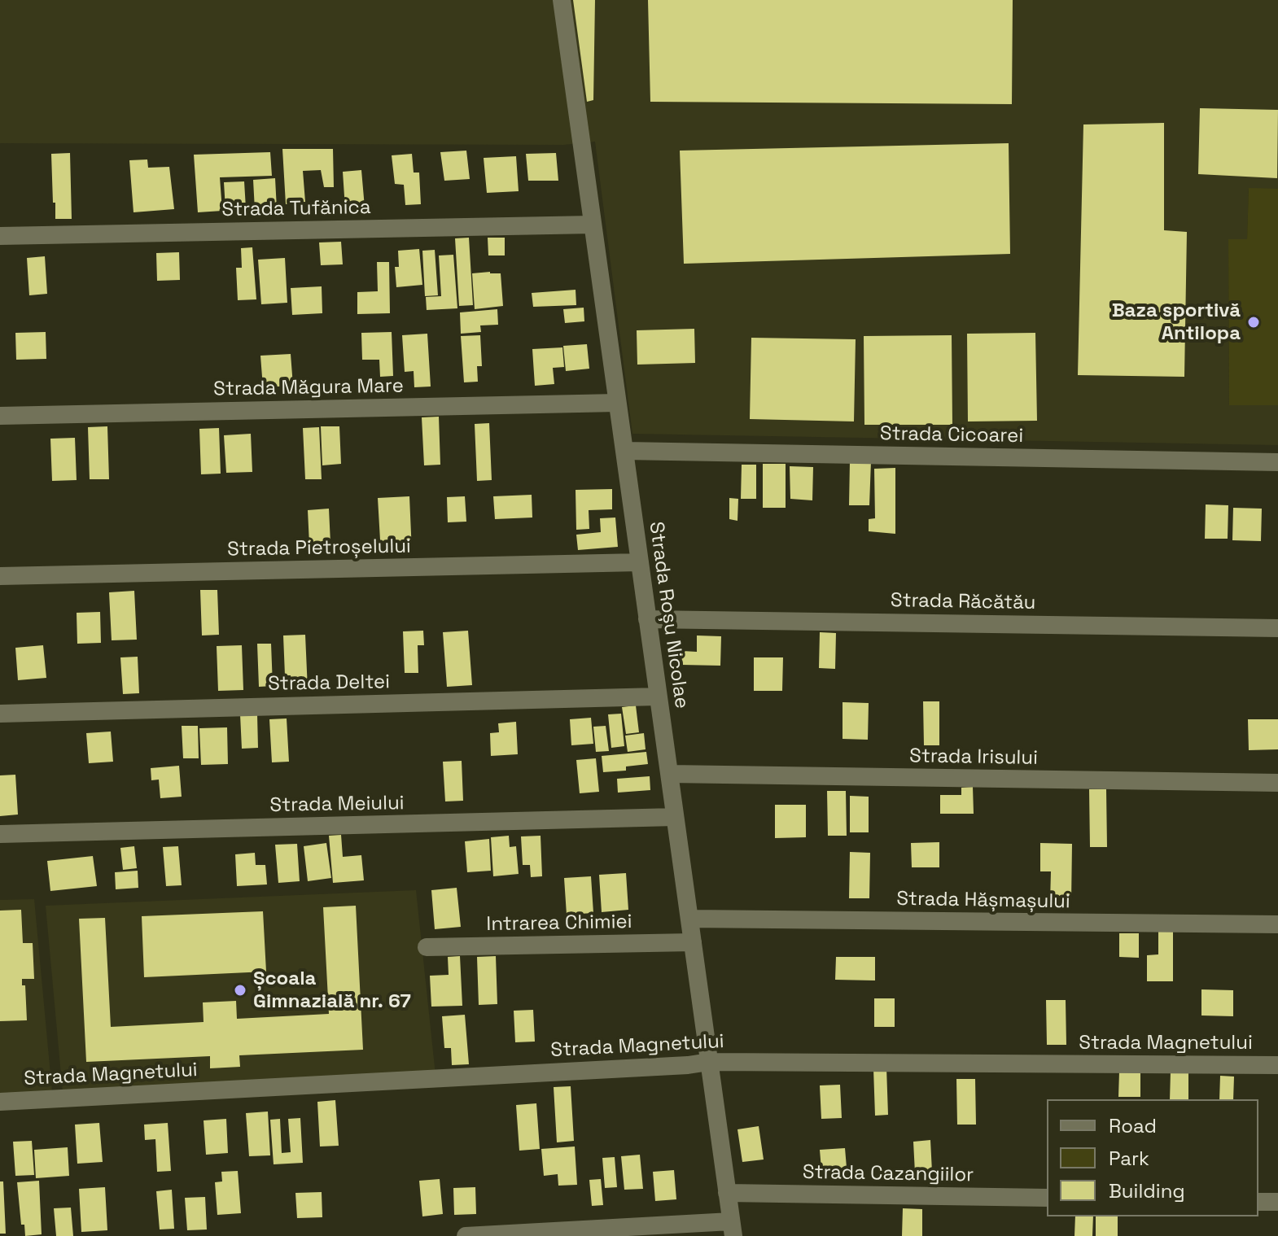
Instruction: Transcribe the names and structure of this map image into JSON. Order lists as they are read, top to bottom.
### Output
{
  "streets": {
    "street": [
      "Strada Tufănica",
      "Strada Măgura Mare",
      "Strada Cicoarei",
      "Strada Pietroșelului",
      "Strada Răcătău",
      "Strada Roșu Nicolae",
      "Strada Deltei",
      "Strada Irisului",
      "Strada Meiului",
      "Strada Hășmașului",
      "Intrarea Chimiei",
      "Strada Magnetului",
      "Strada Cazangiilor"
    ]
  },
  "crossings": [
    ["Strada Tufănica", "Strada Roșu Nicolae"],
    ["Strada Măgura Mare", "Strada Roșu Nicolae"],
    ["Strada Cicoarei", "Strada Roșu Nicolae"],
    ["Strada Pietroșelului", "Strada Roșu Nicolae"],
    ["Strada Răcătău", "Strada Roșu Nicolae"],
    ["Strada Roșu Nicolae", "Strada Deltei"],
    ["Strada Roșu Nicolae", "Strada Irisului"],
    ["Strada Roșu Nicolae", "Strada Meiului"],
    ["Strada Roșu Nicolae", "Strada Hășmașului"],
    ["Strada Roșu Nicolae", "Intrarea Chimiei"],
    ["Strada Roșu Nicolae", "Strada Magnetului"],
    ["Strada Roșu Nicolae", "Strada Cazangiilor"]
  ],
  "places": ["Baza sportivă Antilopa", "Școala Gimnazială nr. 67"],
  "legend": ["Road", "Park", "Building"]
}
